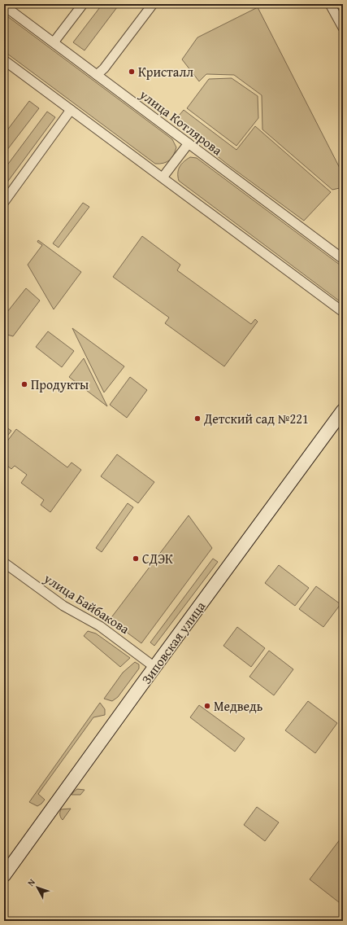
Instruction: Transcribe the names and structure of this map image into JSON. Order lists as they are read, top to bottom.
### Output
{
  "streets": {
    "street": ["улица Котлярова", "улица Байбакова", "Зиповская улица"]
  },
  "crossings": [
    ["улица Байбакова", "Зиповская улица"]
  ],
  "places": [
    "Кристалл",
    "Продукты",
    "Детский сад №221",
    "СДЭК",
    "Медведь"
  ],
  "north": "top left"
}
